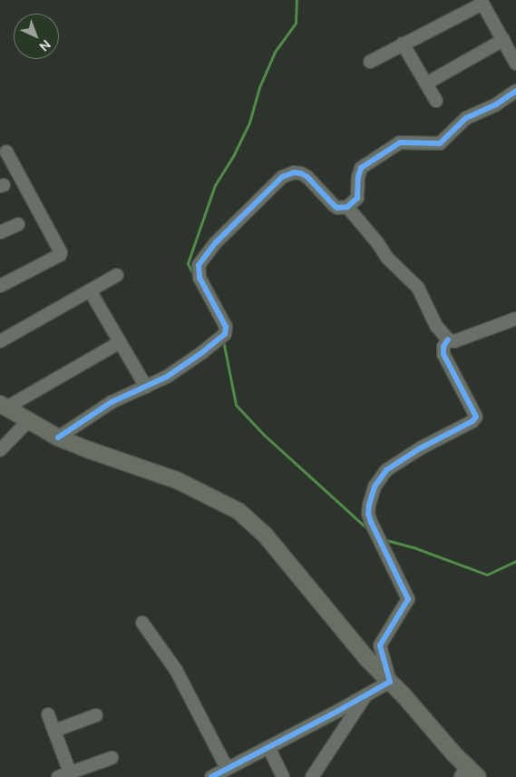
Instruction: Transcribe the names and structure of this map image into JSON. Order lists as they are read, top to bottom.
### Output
{
  "north": "bottom right"
}
